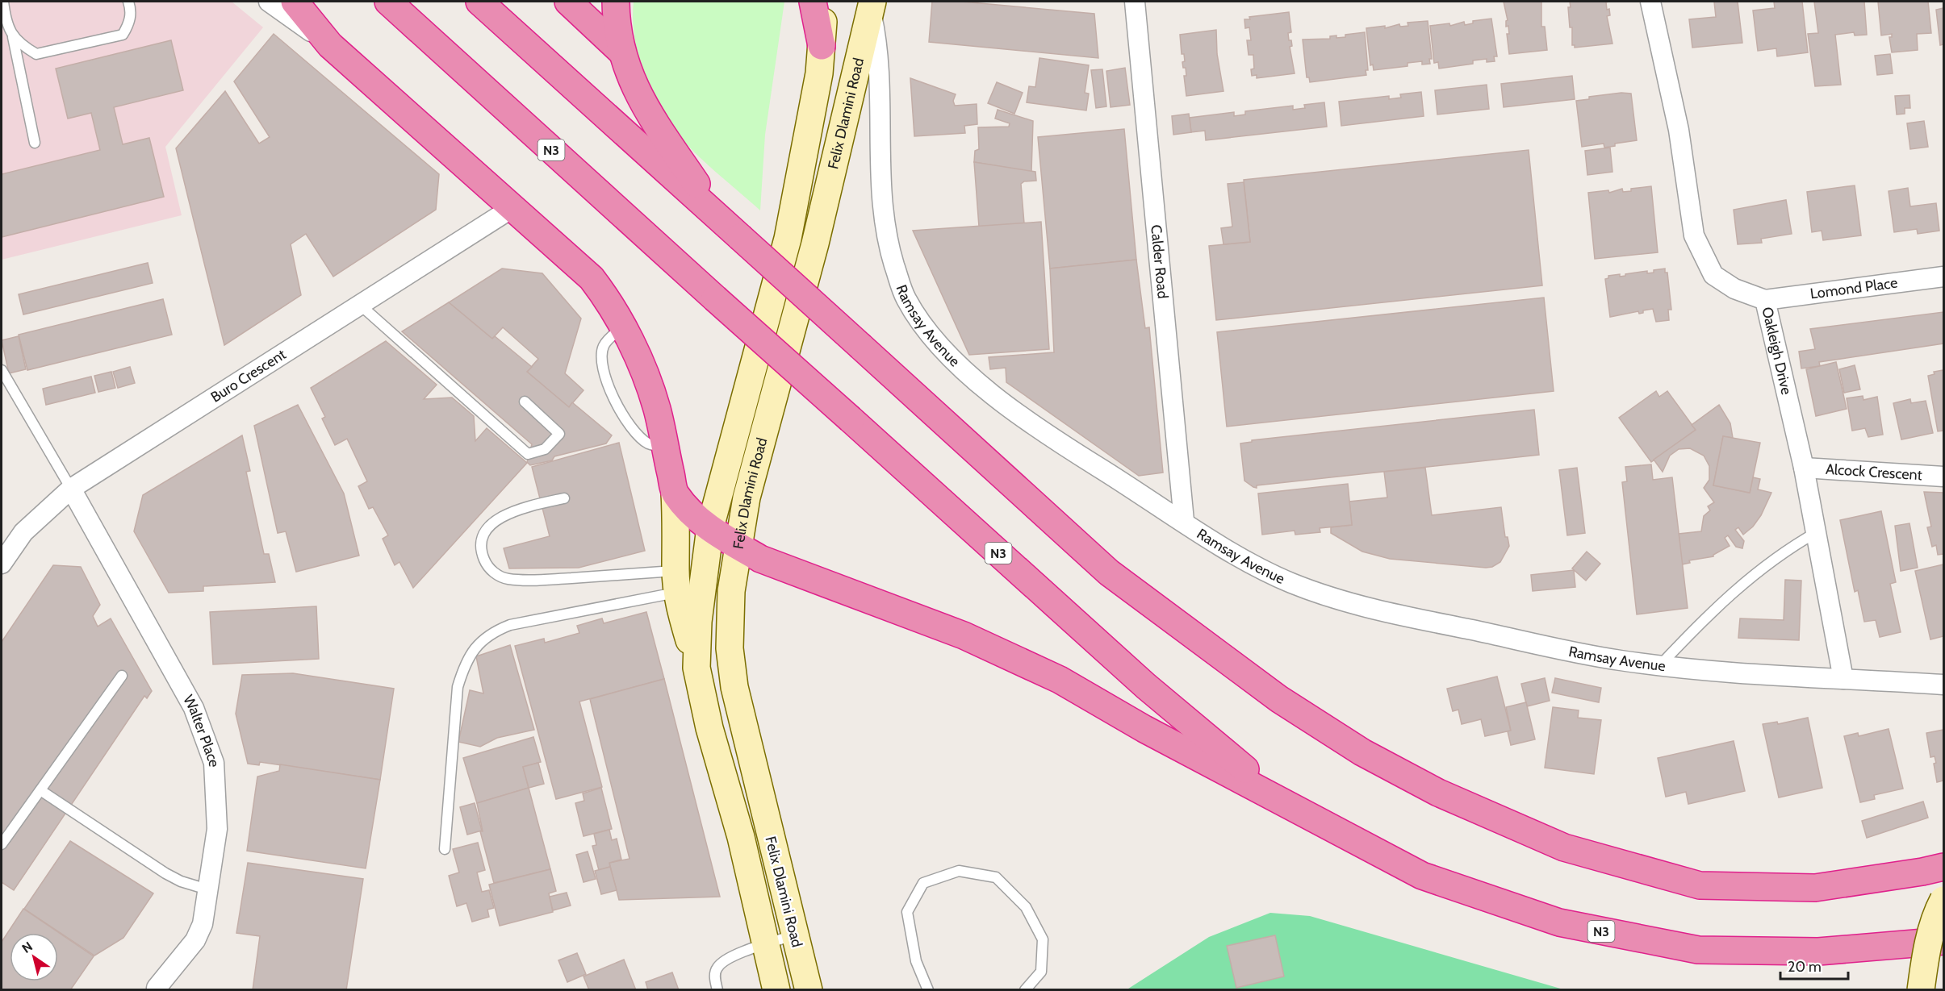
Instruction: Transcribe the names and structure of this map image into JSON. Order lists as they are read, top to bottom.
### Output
{
  "streets": {
    "highway": ["N3"],
    "main road": ["Felix Dlamini Road"],
    "street": [
      "Calder Road",
      "Lomond Place",
      "Ramsay Avenue",
      "Oakleigh Drive",
      "Buro Crescent",
      "Alcock Crescent",
      "Walter Place"
    ]
  },
  "crossings": [
    ["Felix Dlamini Road", "Ramsay Avenue"],
    ["Calder Road", "Ramsay Avenue"],
    ["Lomond Place", "Oakleigh Drive"],
    ["Ramsay Avenue", "Oakleigh Drive"],
    ["Oakleigh Drive", "Alcock Crescent"],
    ["Buro Crescent", "Walter Place"]
  ],
  "scale_bar": "20 m",
  "north": "top left"
}
